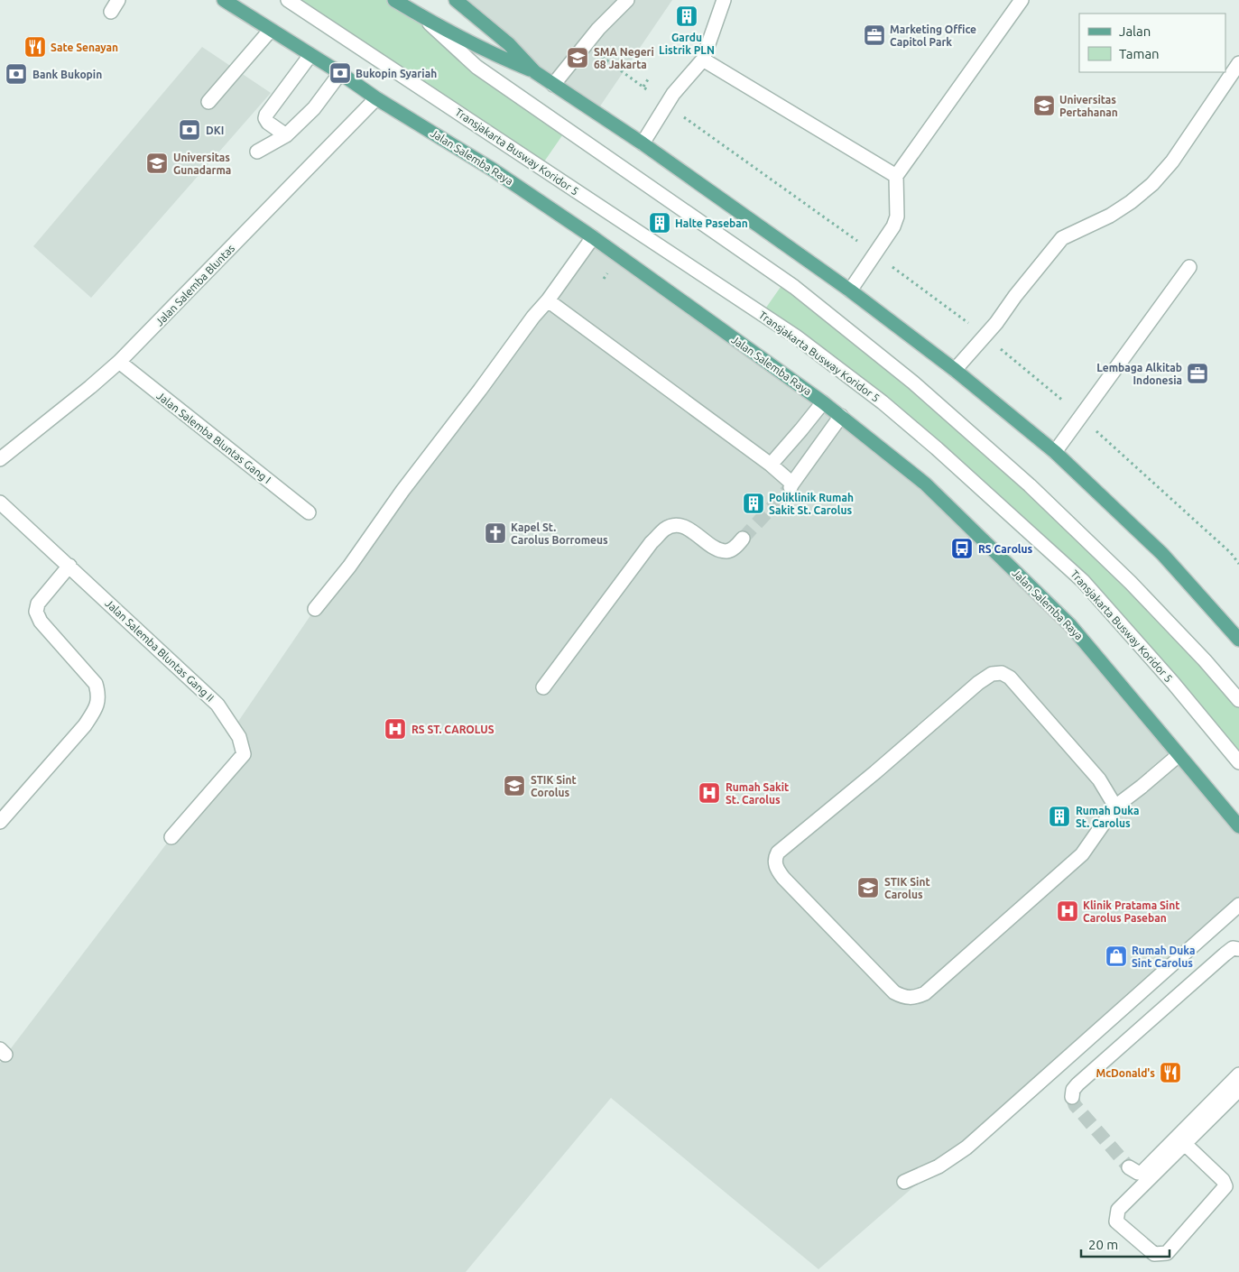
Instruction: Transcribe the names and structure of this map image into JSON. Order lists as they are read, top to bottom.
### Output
{
  "streets": {
    "main road": ["Jalan Salemba Raya"],
    "street": [
      "Transjakarta Busway Koridor 5",
      "Jalan Salemba Bluntas",
      "Jalan Salemba Bluntas Gang I",
      "Jalan Salemba Bluntas Gang II"
    ]
  },
  "crossings": [
    ["Jalan Salemba Raya", "Jalan Salemba Bluntas"],
    ["Jalan Salemba Bluntas", "Jalan Salemba Bluntas Gang I"]
  ],
  "places": {
    "building": [
      "Gardu Listrik PLN",
      "Halte Paseban",
      "Poliklinik Rumah Sakit St. Carolus",
      "Rumah Duka St. Carolus"
    ],
    "office": ["Marketing Office Capitol Park", "Lembaga Alkitab Indonesia"],
    "restaurant": ["Sate Senayan", "McDonald's"],
    "school or university": [
      "SMA Negeri 68 Jakarta",
      "Universitas Pertahanan",
      "Universitas Gunadarma",
      "STIK Sint Corolus",
      "STIK Sint Carolus"
    ],
    "bank": ["Bukopin Syariah", "Bank Bukopin", "DKI"],
    "church": ["Kapel St. Carolus Borromeus"],
    "bus stop": ["RS Carolus"],
    "hospital": ["RS ST. CAROLUS", "Rumah Sakit St. Carolus", "Klinik Pratama Sint Carolus Paseban"],
    "shop": ["Rumah Duka Sint Carolus"]
  },
  "legend": ["Jalan", "Taman"],
  "scale_bar": "20 m"
}
